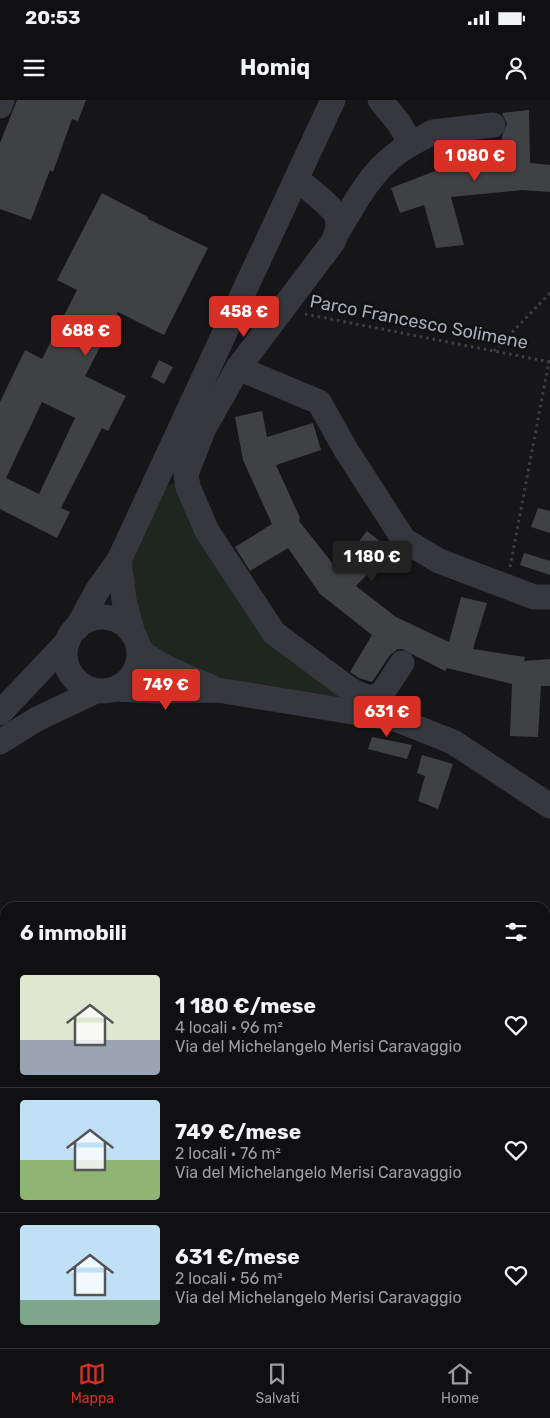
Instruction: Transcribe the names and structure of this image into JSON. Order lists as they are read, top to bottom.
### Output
{
  "streets": {
    "path": ["Parco Francesco Solimene"]
  },
  "page": {
    "status": "20:53",
    "header": "Homiq",
    "price": [
      "1 080 €",
      "458 €",
      "688 €",
      "1 180 €",
      "749 €",
      "631 €"
    ],
    "heading": "6 immobili",
    "list": [
      {
        "name": "1 180 €/mese",
        "note": "4 locali · 96 m² · Via del Michelangelo Merisi Caravaggio"
      },
      {
        "name": "749 €/mese",
        "note": "2 locali · 76 m² · Via del Michelangelo Merisi Caravaggio"
      },
      {
        "name": "631 €/mese",
        "note": "2 locali · 56 m² · Via del Michelangelo Merisi Caravaggio"
      }
    ],
    "tabs": ["Mappa", "Salvati", "Home"]
  }
}
